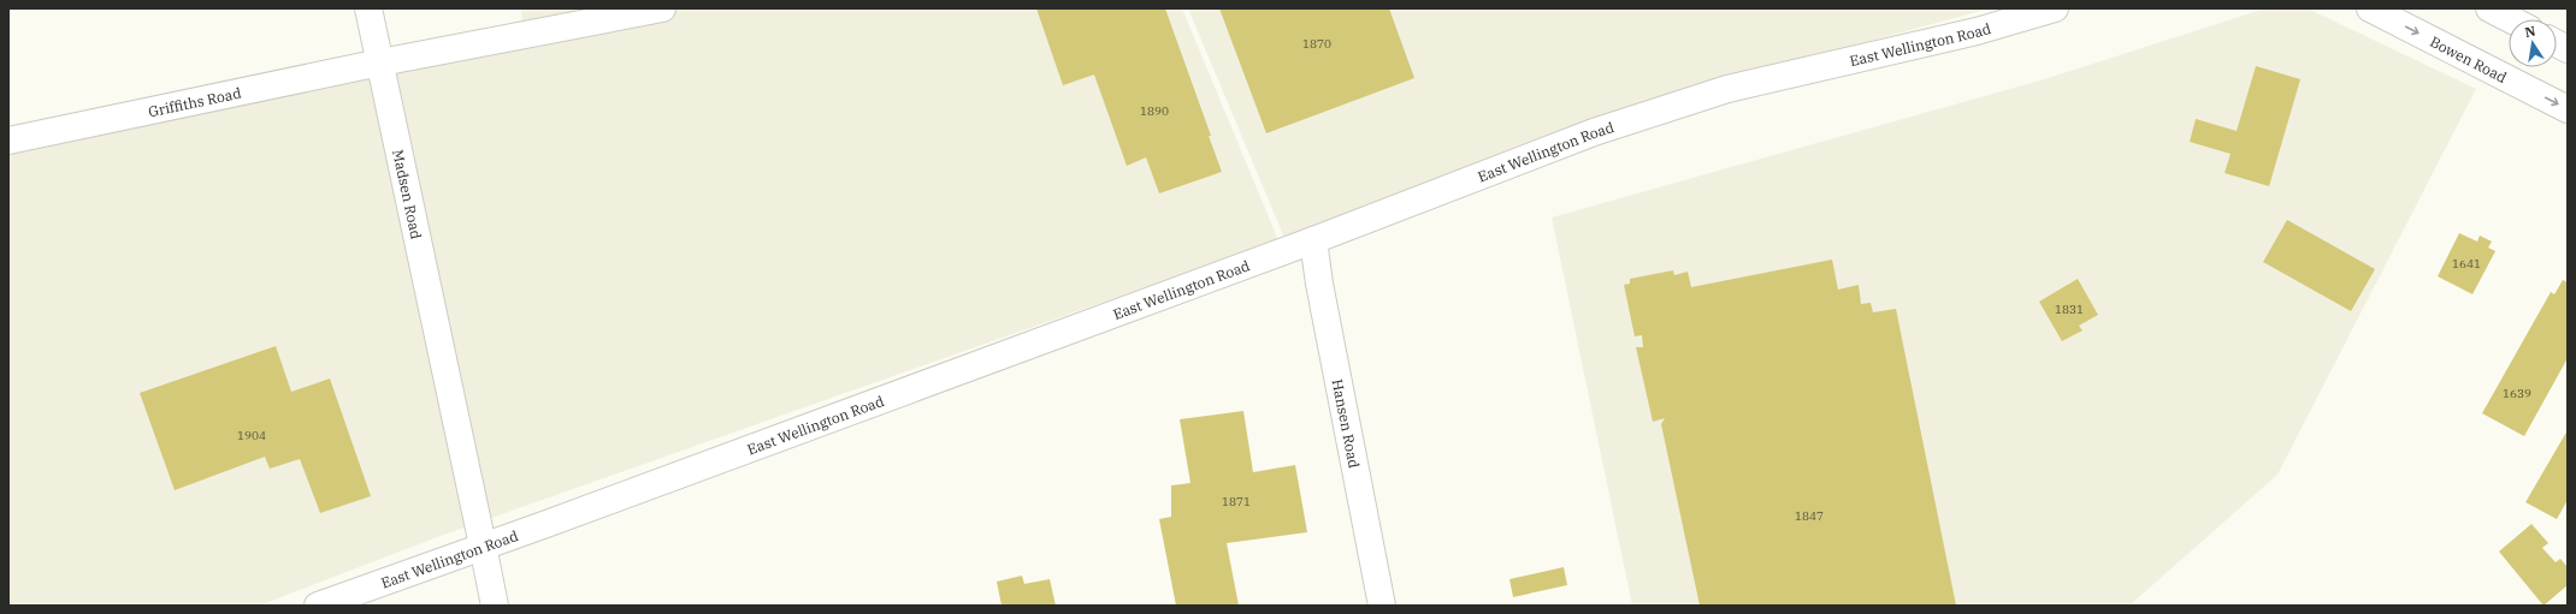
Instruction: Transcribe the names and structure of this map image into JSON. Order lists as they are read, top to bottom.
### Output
{
  "streets": {
    "street": [
      "East Wellington Road",
      "Bowen Road",
      "Griffiths Road",
      "Madsen Road",
      "Hansen Road"
    ]
  },
  "crossings": [
    ["East Wellington Road", "Madsen Road"],
    ["East Wellington Road", "Hansen Road"],
    ["Griffiths Road", "Madsen Road"]
  ],
  "one_way": ["Bowen Road"],
  "house_numbers": [
    "1870",
    "1890",
    "1641",
    "1831",
    "1639",
    "1904",
    "1871",
    "1847"
  ],
  "north": "top"
}
